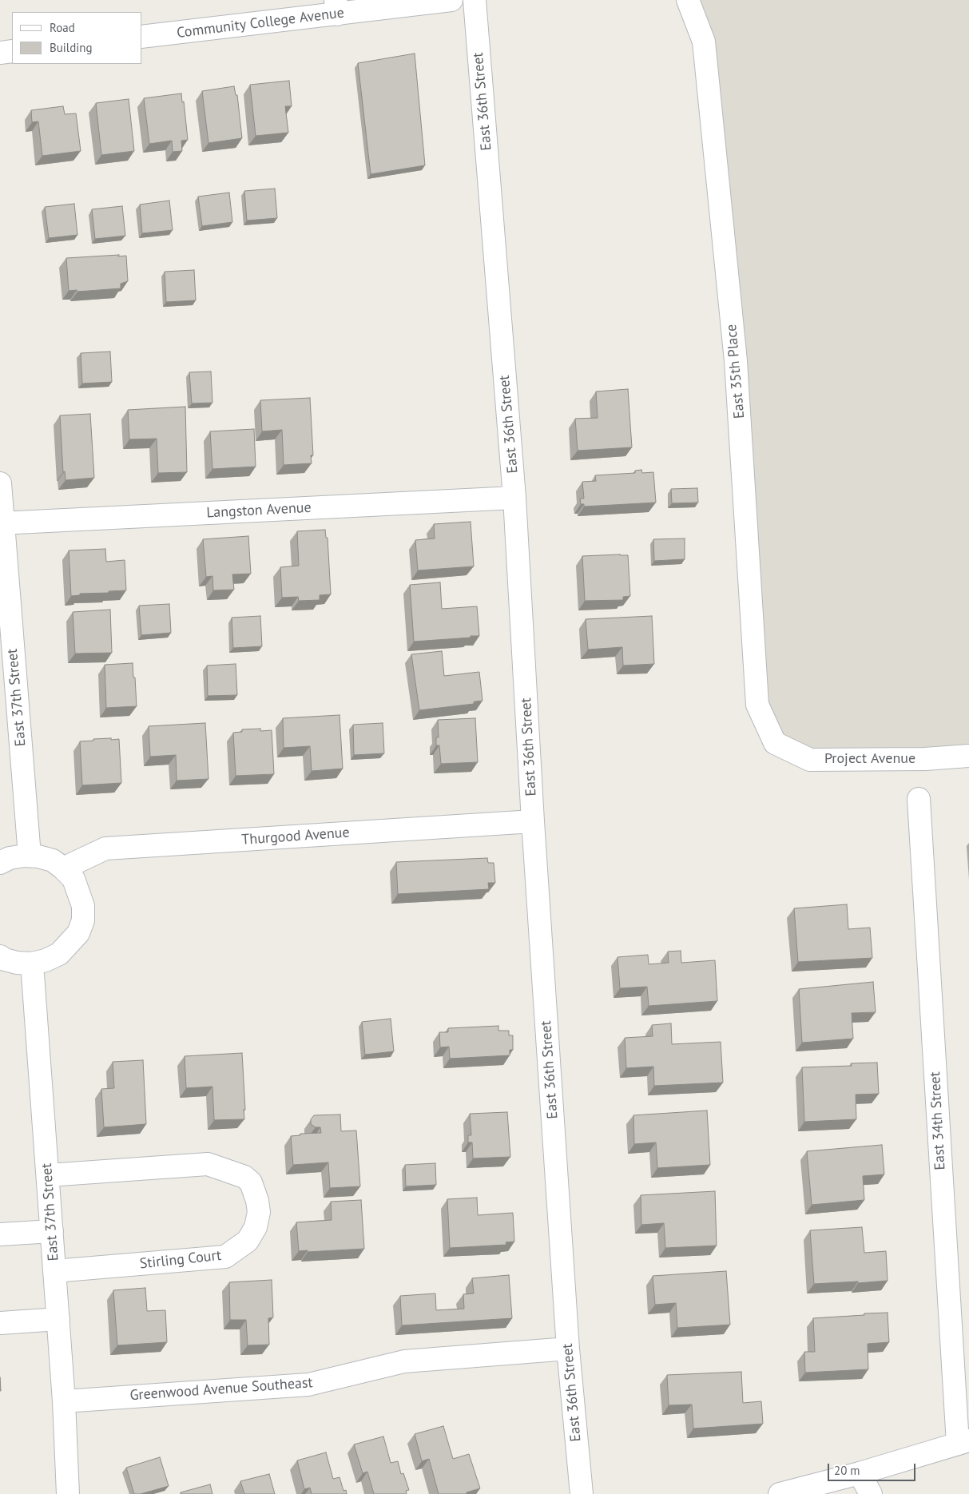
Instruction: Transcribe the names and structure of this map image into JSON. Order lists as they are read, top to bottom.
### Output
{
  "streets": {
    "street": [
      "Community College Avenue",
      "East 36th Street",
      "East 35th Place",
      "Langston Avenue",
      "East 37th Street",
      "Project Avenue",
      "Thurgood Avenue",
      "East 34th Street",
      "Stirling Court",
      "Greenwood Avenue Southeast"
    ]
  },
  "crossings": [
    ["East 36th Street", "Langston Avenue"],
    ["East 36th Street", "Thurgood Avenue"],
    ["East 36th Street", "Greenwood Avenue Southeast"],
    ["East 35th Place", "Project Avenue"],
    ["Langston Avenue", "East 37th Street"],
    ["East 37th Street", "Stirling Court"],
    ["East 37th Street", "Greenwood Avenue Southeast"]
  ],
  "legend": ["Road", "Building"],
  "scale_bar": "20 m"
}
